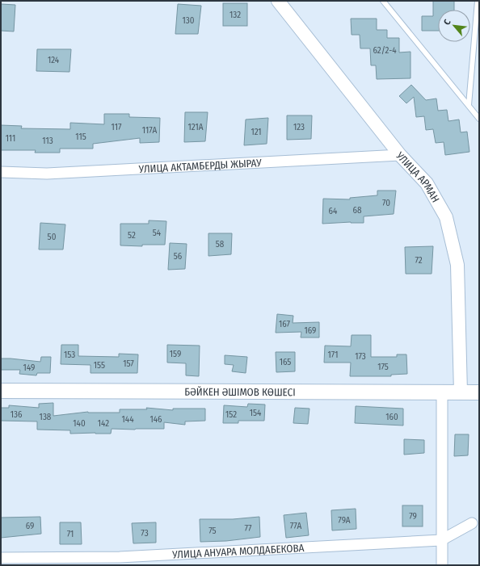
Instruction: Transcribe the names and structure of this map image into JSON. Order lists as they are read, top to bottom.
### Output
{
  "streets": {
    "main road": ["БӘЙКЕН ӘШІМОВ КӨШЕСІ"],
    "street": ["УЛИЦА АКТАМБЕРДЫ ЖЫРАУ", "УЛИЦА АРМАН", "УЛИЦА АНУАРА МОЛДАБЕКОВА"]
  },
  "crossings": [
    ["УЛИЦА АКТАМБЕРДЫ ЖЫРАУ", "УЛИЦА АРМАН"],
    ["УЛИЦА АРМАН", "БӘЙКЕН ӘШІМОВ КӨШЕСІ"]
  ],
  "house_numbers": [
    "132",
    "130",
    "62/2-4",
    "124",
    "117",
    "121А",
    "123",
    "117А",
    "121",
    "115",
    "111",
    "113",
    "70",
    "68",
    "64",
    "54",
    "52",
    "50",
    "58",
    "56",
    "72",
    "167",
    "169",
    "159",
    "153",
    "171",
    "173",
    "165",
    "157",
    "155",
    "175",
    "149",
    "154",
    "136",
    "152",
    "138",
    "160",
    "144",
    "146",
    "140",
    "142",
    "79",
    "79А",
    "69",
    "77А",
    "77",
    "75",
    "73",
    "71"
  ],
  "north": "top left"
}
